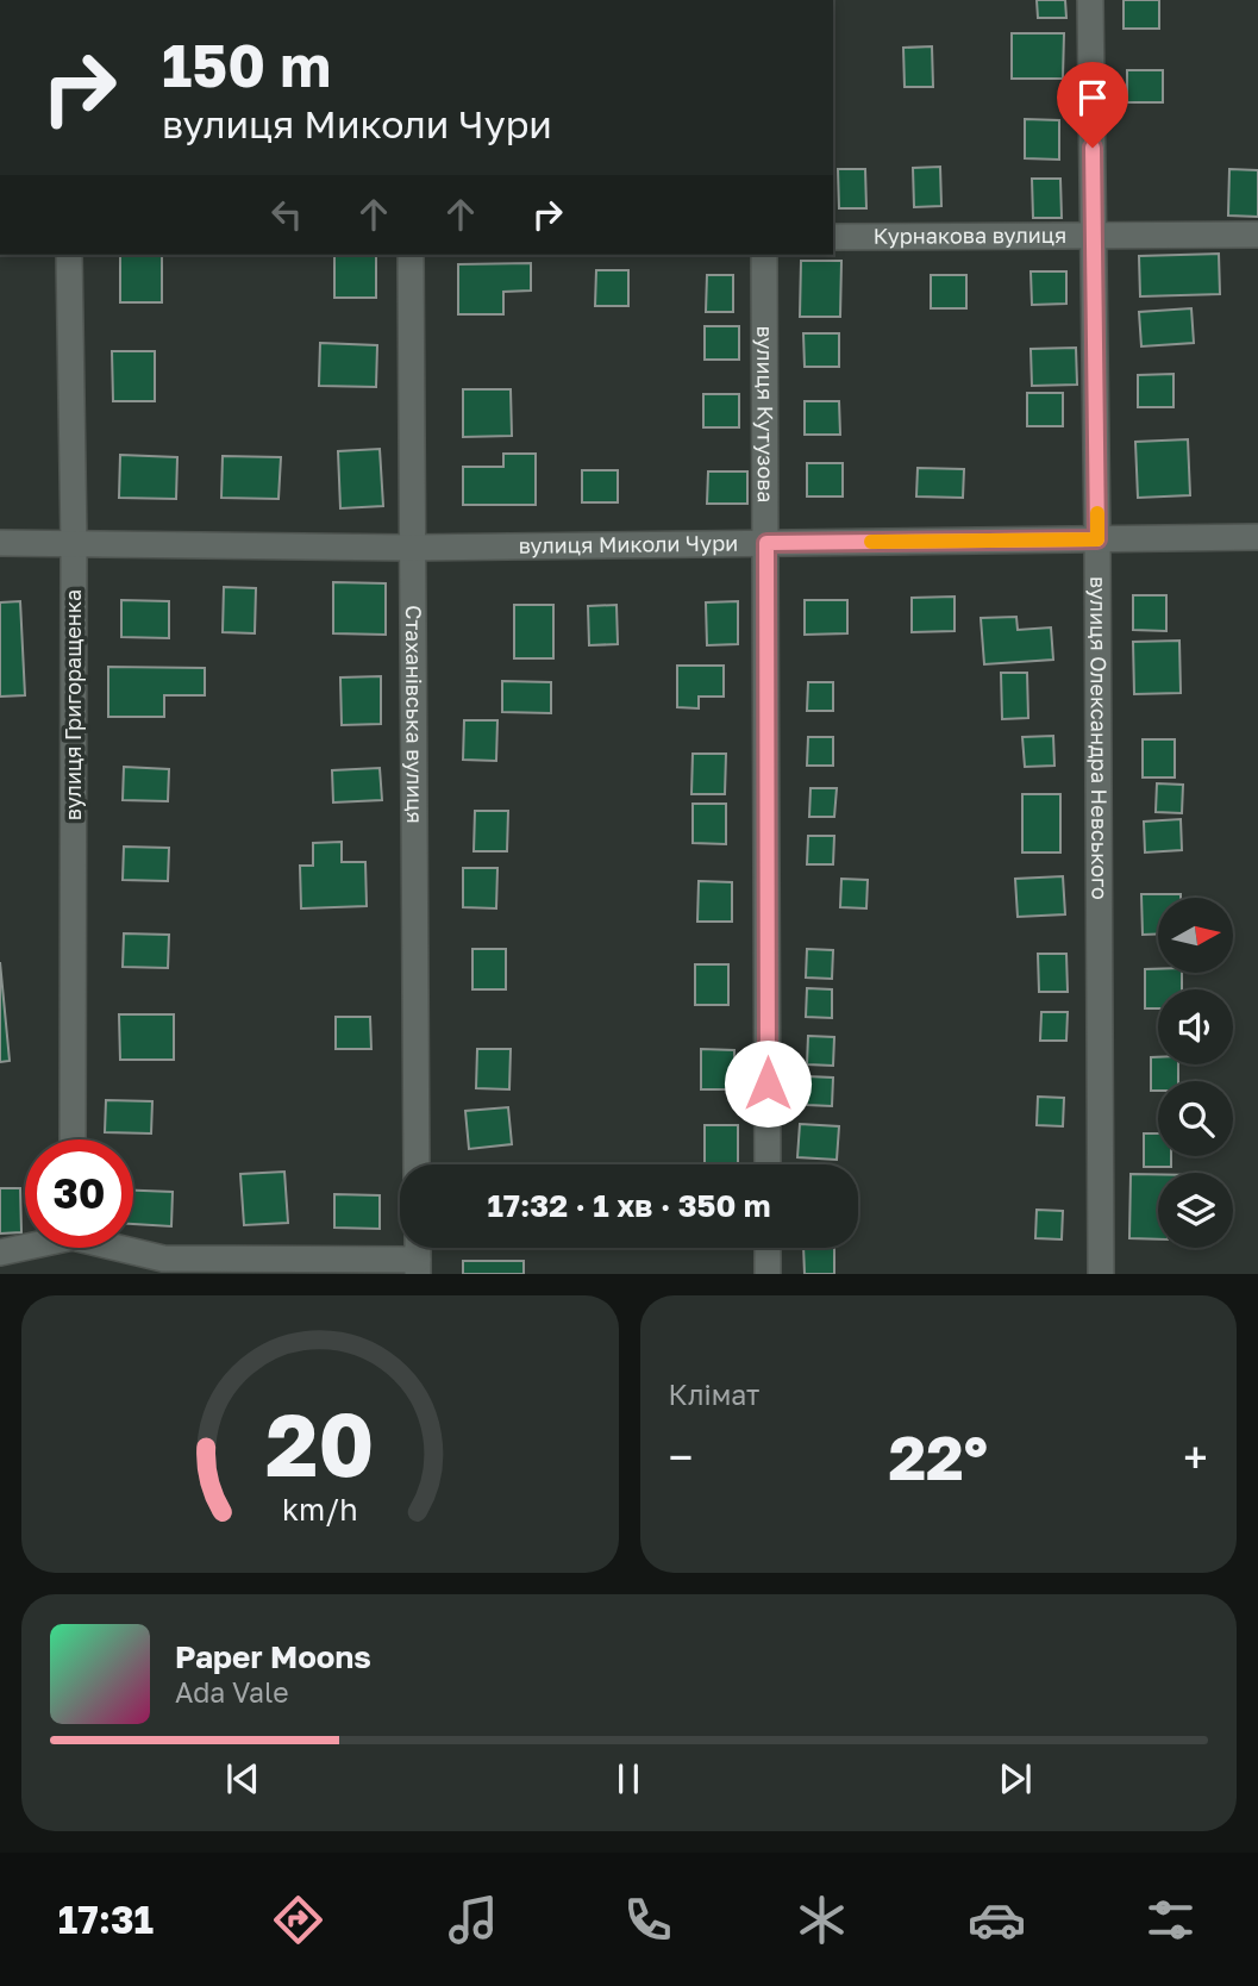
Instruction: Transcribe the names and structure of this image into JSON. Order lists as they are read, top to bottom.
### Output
{
  "streets": {
    "street": [
      "Курнакова вулиця",
      "вулиця Кутузова",
      "вулиця Миколи Чури",
      "вулиця Григоращенка",
      "Стаханівська вулиця",
      "вулиця Олександра Невського"
    ]
  },
  "crossings": [
    ["Курнакова вулиця", "вулиця Олександра Невського"],
    ["вулиця Кутузова", "вулиця Миколи Чури"],
    ["вулиця Миколи Чури", "вулиця Григоращенка"],
    ["вулиця Миколи Чури", "Стаханівська вулиця"],
    ["вулиця Миколи Чури", "вулиця Олександра Невського"]
  ],
  "north": "right",
  "page": {
    "turn": ["150 m", "вулиця Миколи Чури"],
    "limit": "30",
    "trip": "17:32 · 1 хв · 350 m",
    "tile": "Клімат",
    "heat": ["−", "22°", "+"],
    "song": ["Paper Moons", "Ada Vale"],
    "tabs": "17:31",
    "gauge": ["20", "km/h"]
  }
}
